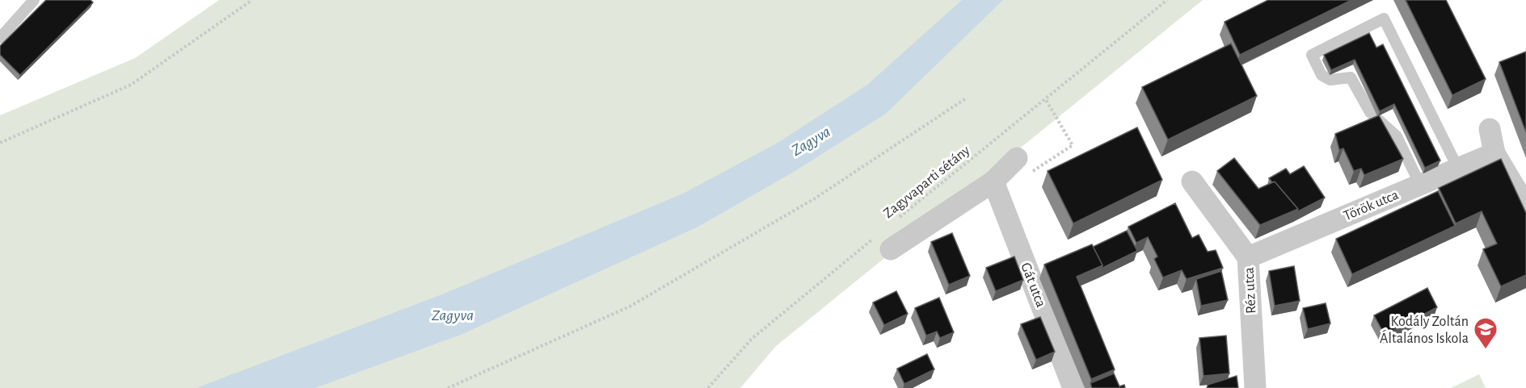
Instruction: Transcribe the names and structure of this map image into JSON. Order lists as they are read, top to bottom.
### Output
{
  "streets": {
    "street": ["Török utca", "Gát utca", "Réz utca"],
    "path": ["Zagyvaparti sétány"]
  },
  "crossings": [
    ["Török utca", "Réz utca"]
  ],
  "water": ["Zagyva"],
  "places": {
    "school or university": ["Kodály Zoltán Általános Iskola"]
  }
}
